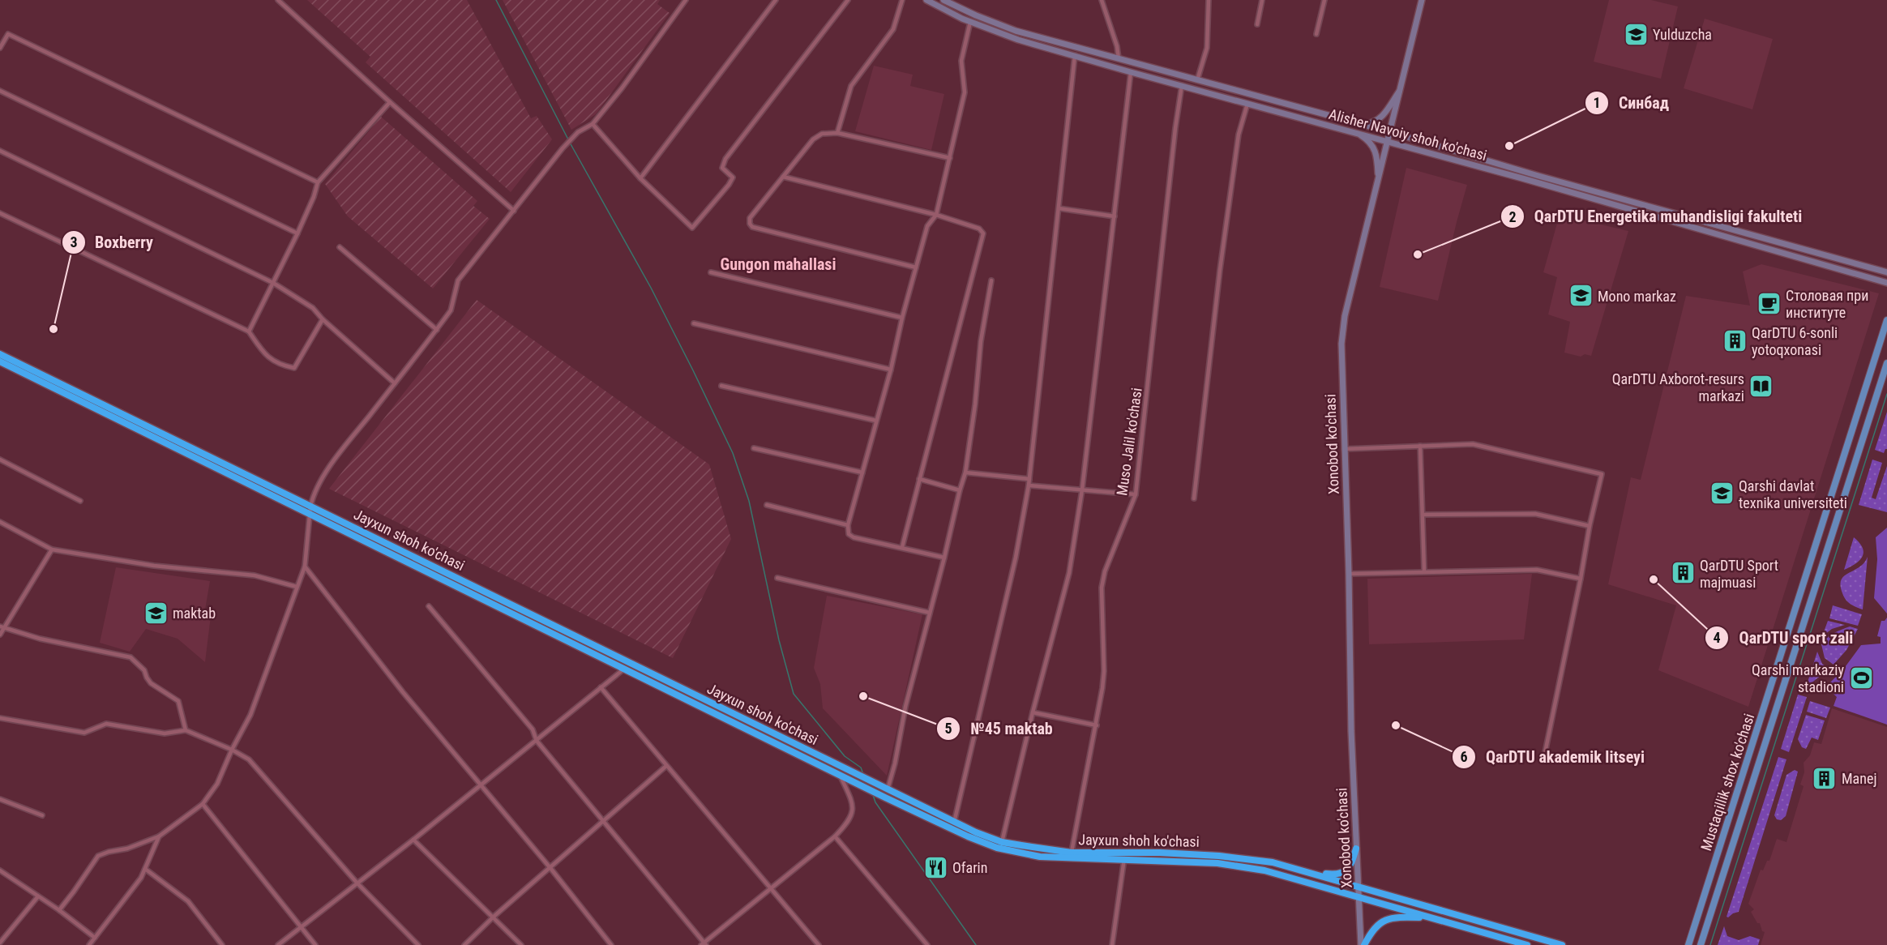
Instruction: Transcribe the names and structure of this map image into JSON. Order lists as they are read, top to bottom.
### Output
{
  "streets": {
    "highway": ["Jayxun shoh ko'chasi"],
    "main road": ["Alisher Navoiy shoh ko'chasi", "Xonobod ko'chasi", "Mustaqillik shox ko'chasi"],
    "street": ["Muso Jalil ko'chasi"]
  },
  "crossings": [
    ["Alisher Navoiy shoh ko'chasi", "Muso Jalil ko'chasi"],
    ["Alisher Navoiy shoh ko'chasi", "Xonobod ko'chasi"],
    ["Muso Jalil ko'chasi", "Jayxun shoh ko'chasi"],
    ["Xonobod ko'chasi", "Jayxun shoh ko'chasi"]
  ],
  "districts": ["Gungon mahallasi"],
  "places": {
    "school or university": [
      "Yulduzcha",
      "Mono markaz",
      "Qarshi davlat texnika universiteti",
      "maktab"
    ],
    "other": [
      "Синбад",
      "QarDTU Energetika muhandisligi fakulteti",
      "Boxberry",
      "QarDTU sport zali",
      "№45 maktab",
      "QarDTU akademik litseyi"
    ],
    "cafe": ["Столовая при институте"],
    "building": ["QarDTU 6-sonli yotoqxonasi", "QarDTU Sport majmuasi", "Manej"],
    "library": ["QarDTU Axborot-resurs markazi"],
    "sports": ["Qarshi markaziy stadioni"],
    "restaurant": ["Ofarin"]
  }
}
